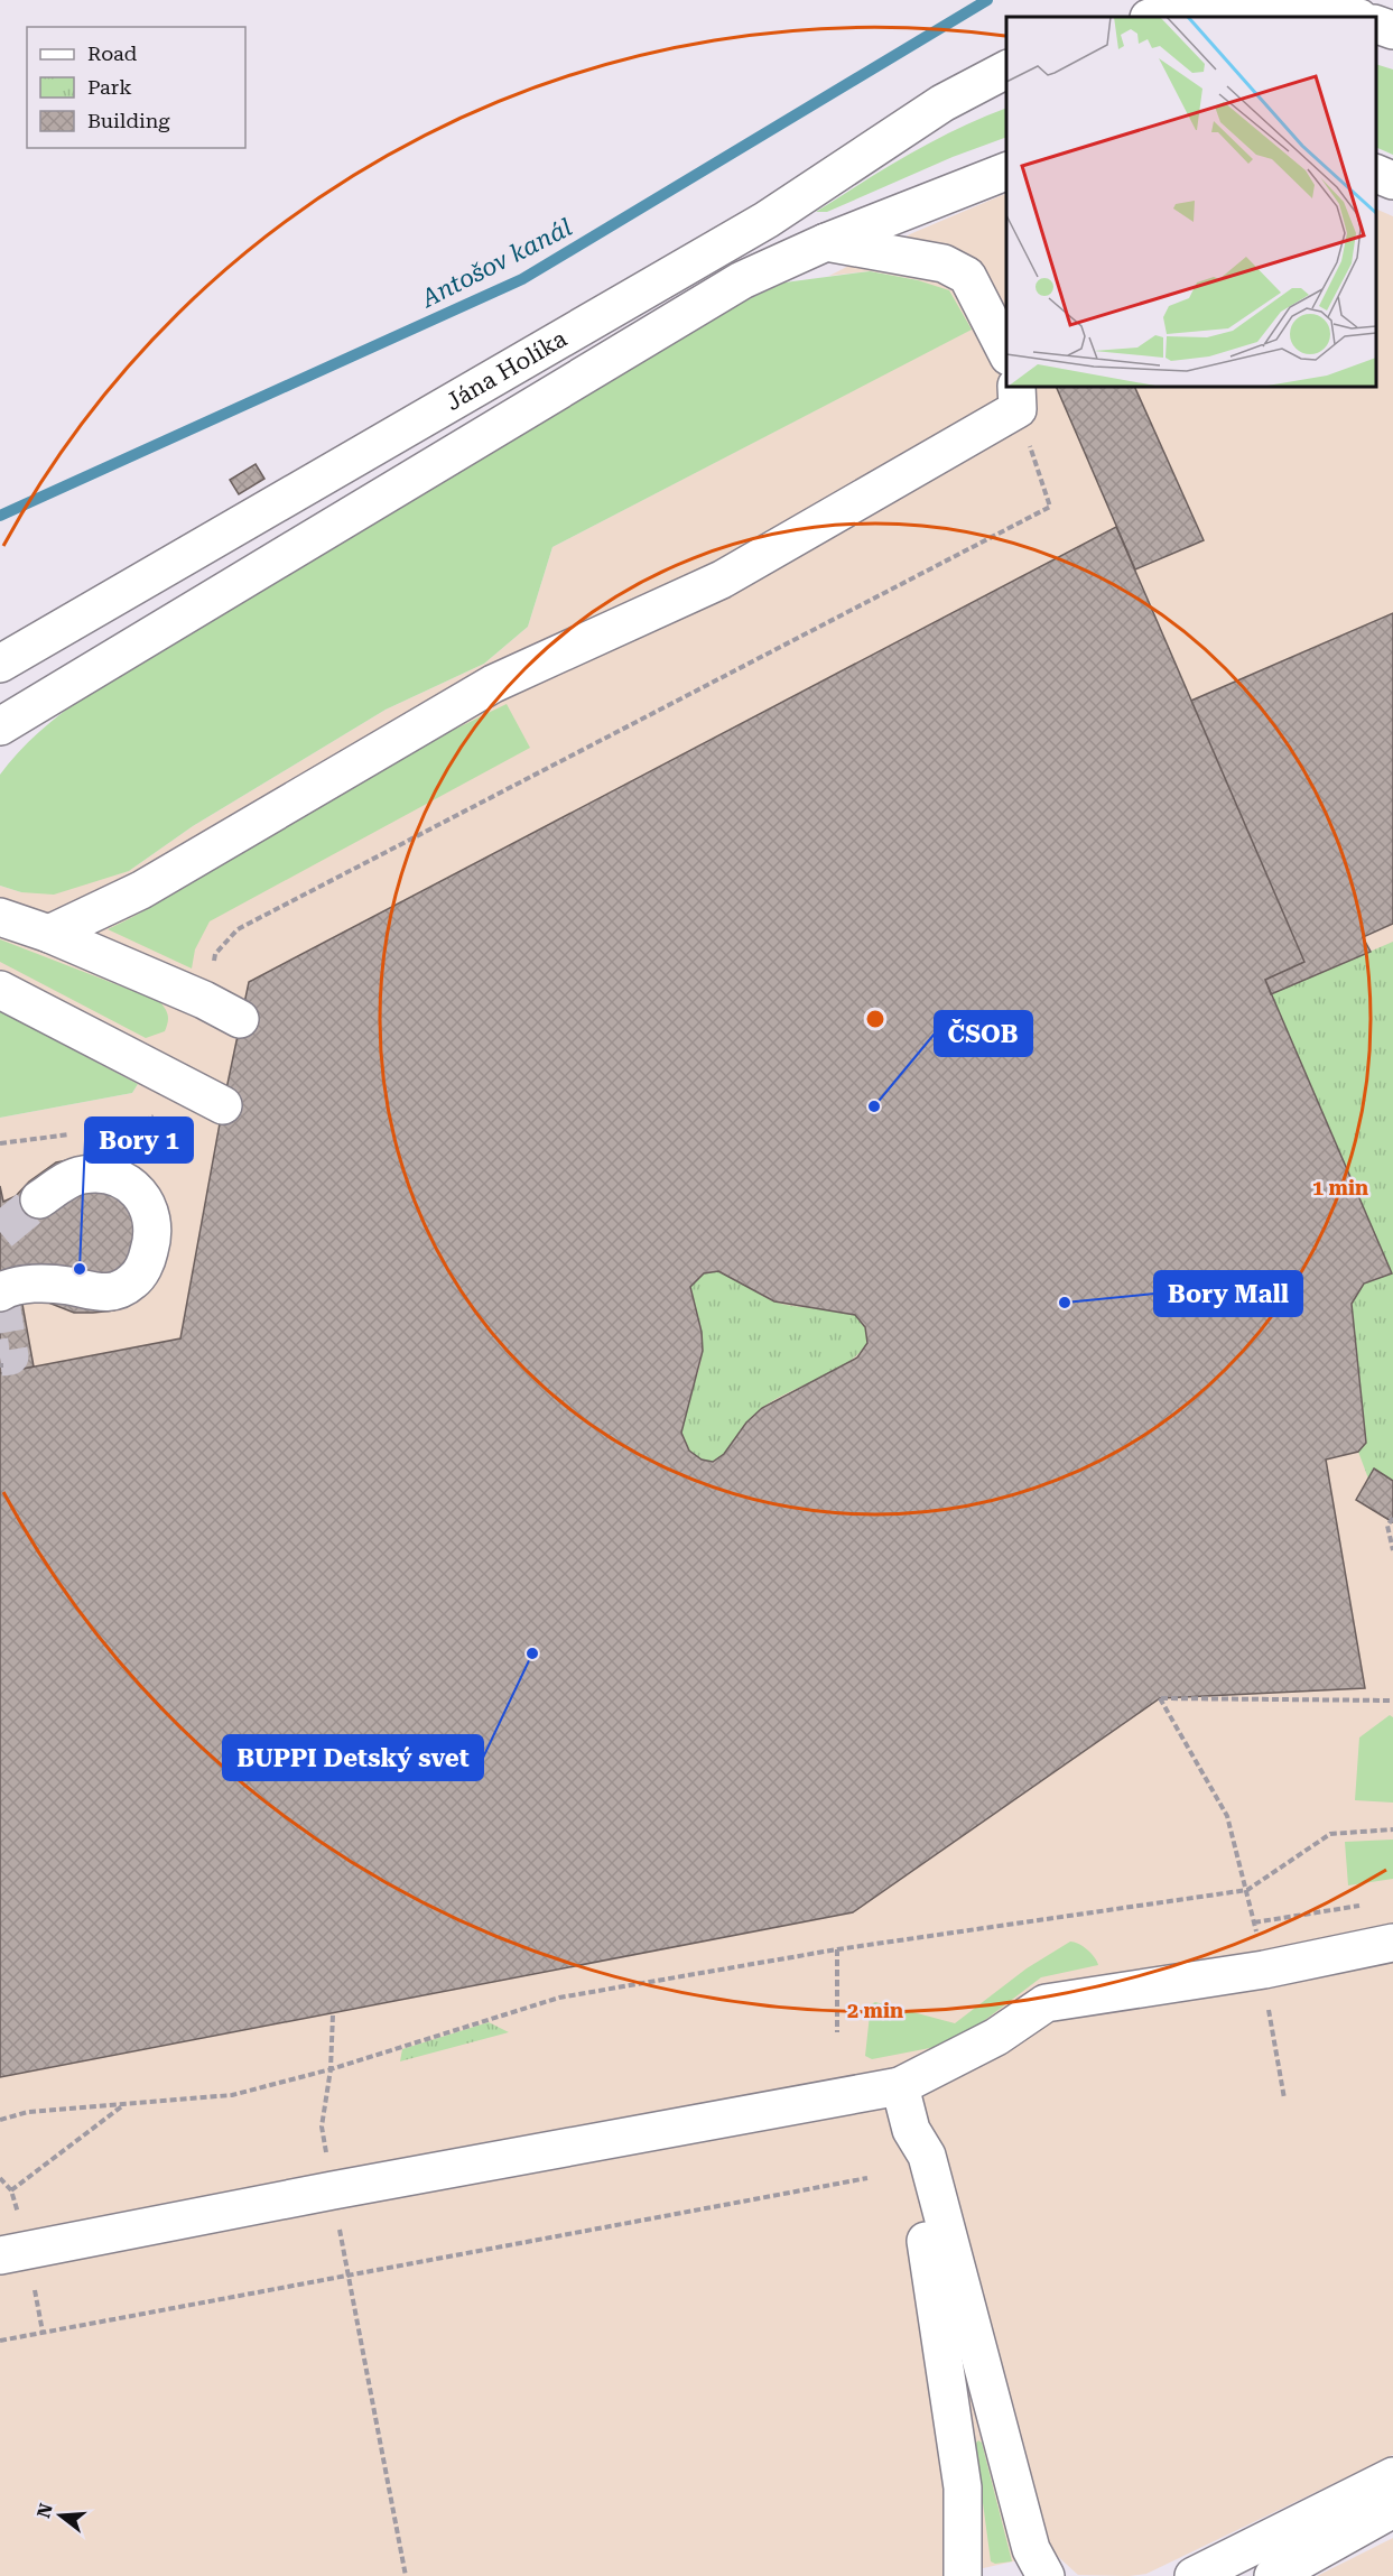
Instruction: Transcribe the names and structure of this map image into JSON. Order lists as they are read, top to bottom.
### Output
{
  "streets": {
    "street": ["Jána Holíka"]
  },
  "water": ["Antošov kanál"],
  "places": [
    "ČSOB",
    "Bory 1",
    "Bory Mall",
    "BUPPI Detský svet"
  ],
  "legend": ["Road", "Park", "Building"],
  "north": "left",
  "rings": ["1 min", "2 min"]
}
